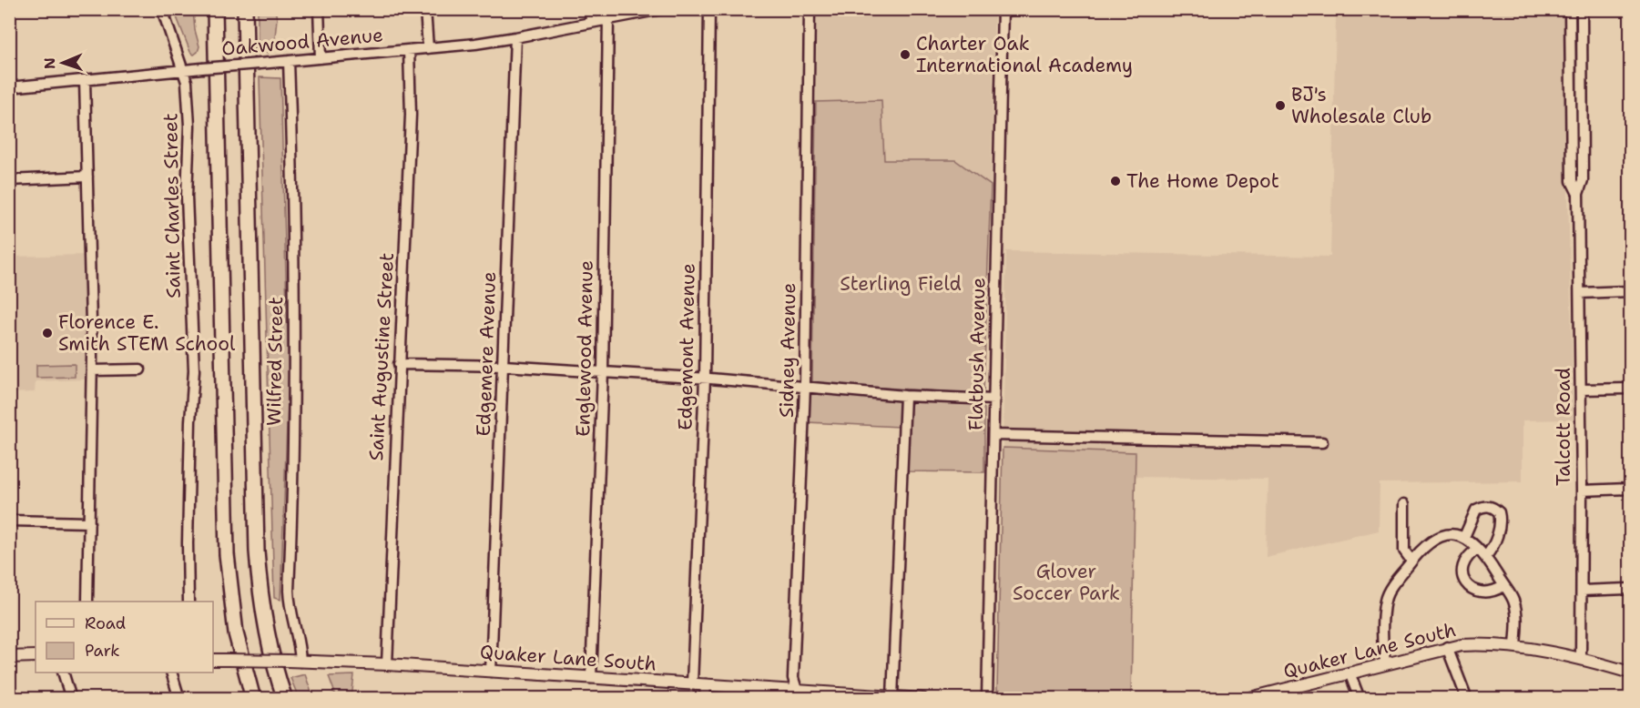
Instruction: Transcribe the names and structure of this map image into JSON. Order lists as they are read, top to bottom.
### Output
{
  "streets": {
    "main road": ["Quaker Lane South"],
    "street": [
      "Oakwood Avenue",
      "Saint Charles Street",
      "Edgemont Avenue",
      "Englewood Avenue",
      "Sidney Avenue",
      "Edgemere Avenue",
      "Flatbush Avenue",
      "Saint Augustine Street",
      "Wilfred Street",
      "Talcott Road"
    ]
  },
  "crossings": [
    ["Oakwood Avenue", "Saint Charles Street"],
    ["Oakwood Avenue", "Englewood Avenue"],
    ["Oakwood Avenue", "Edgemere Avenue"],
    ["Oakwood Avenue", "Saint Augustine Street"],
    ["Oakwood Avenue", "Wilfred Street"],
    ["Edgemont Avenue", "Quaker Lane South"],
    ["Englewood Avenue", "Quaker Lane South"],
    ["Sidney Avenue", "Quaker Lane South"],
    ["Edgemere Avenue", "Quaker Lane South"],
    ["Saint Augustine Street", "Quaker Lane South"],
    ["Wilfred Street", "Quaker Lane South"],
    ["Talcott Road", "Quaker Lane South"]
  ],
  "parks": ["Sterling Field", "Glover Soccer Park"],
  "places": [
    "Charter Oak International Academy",
    "BJ's Wholesale Club",
    "The Home Depot",
    "Florence E. Smith STEM School"
  ],
  "legend": ["Road", "Park"],
  "north": "left"
}
